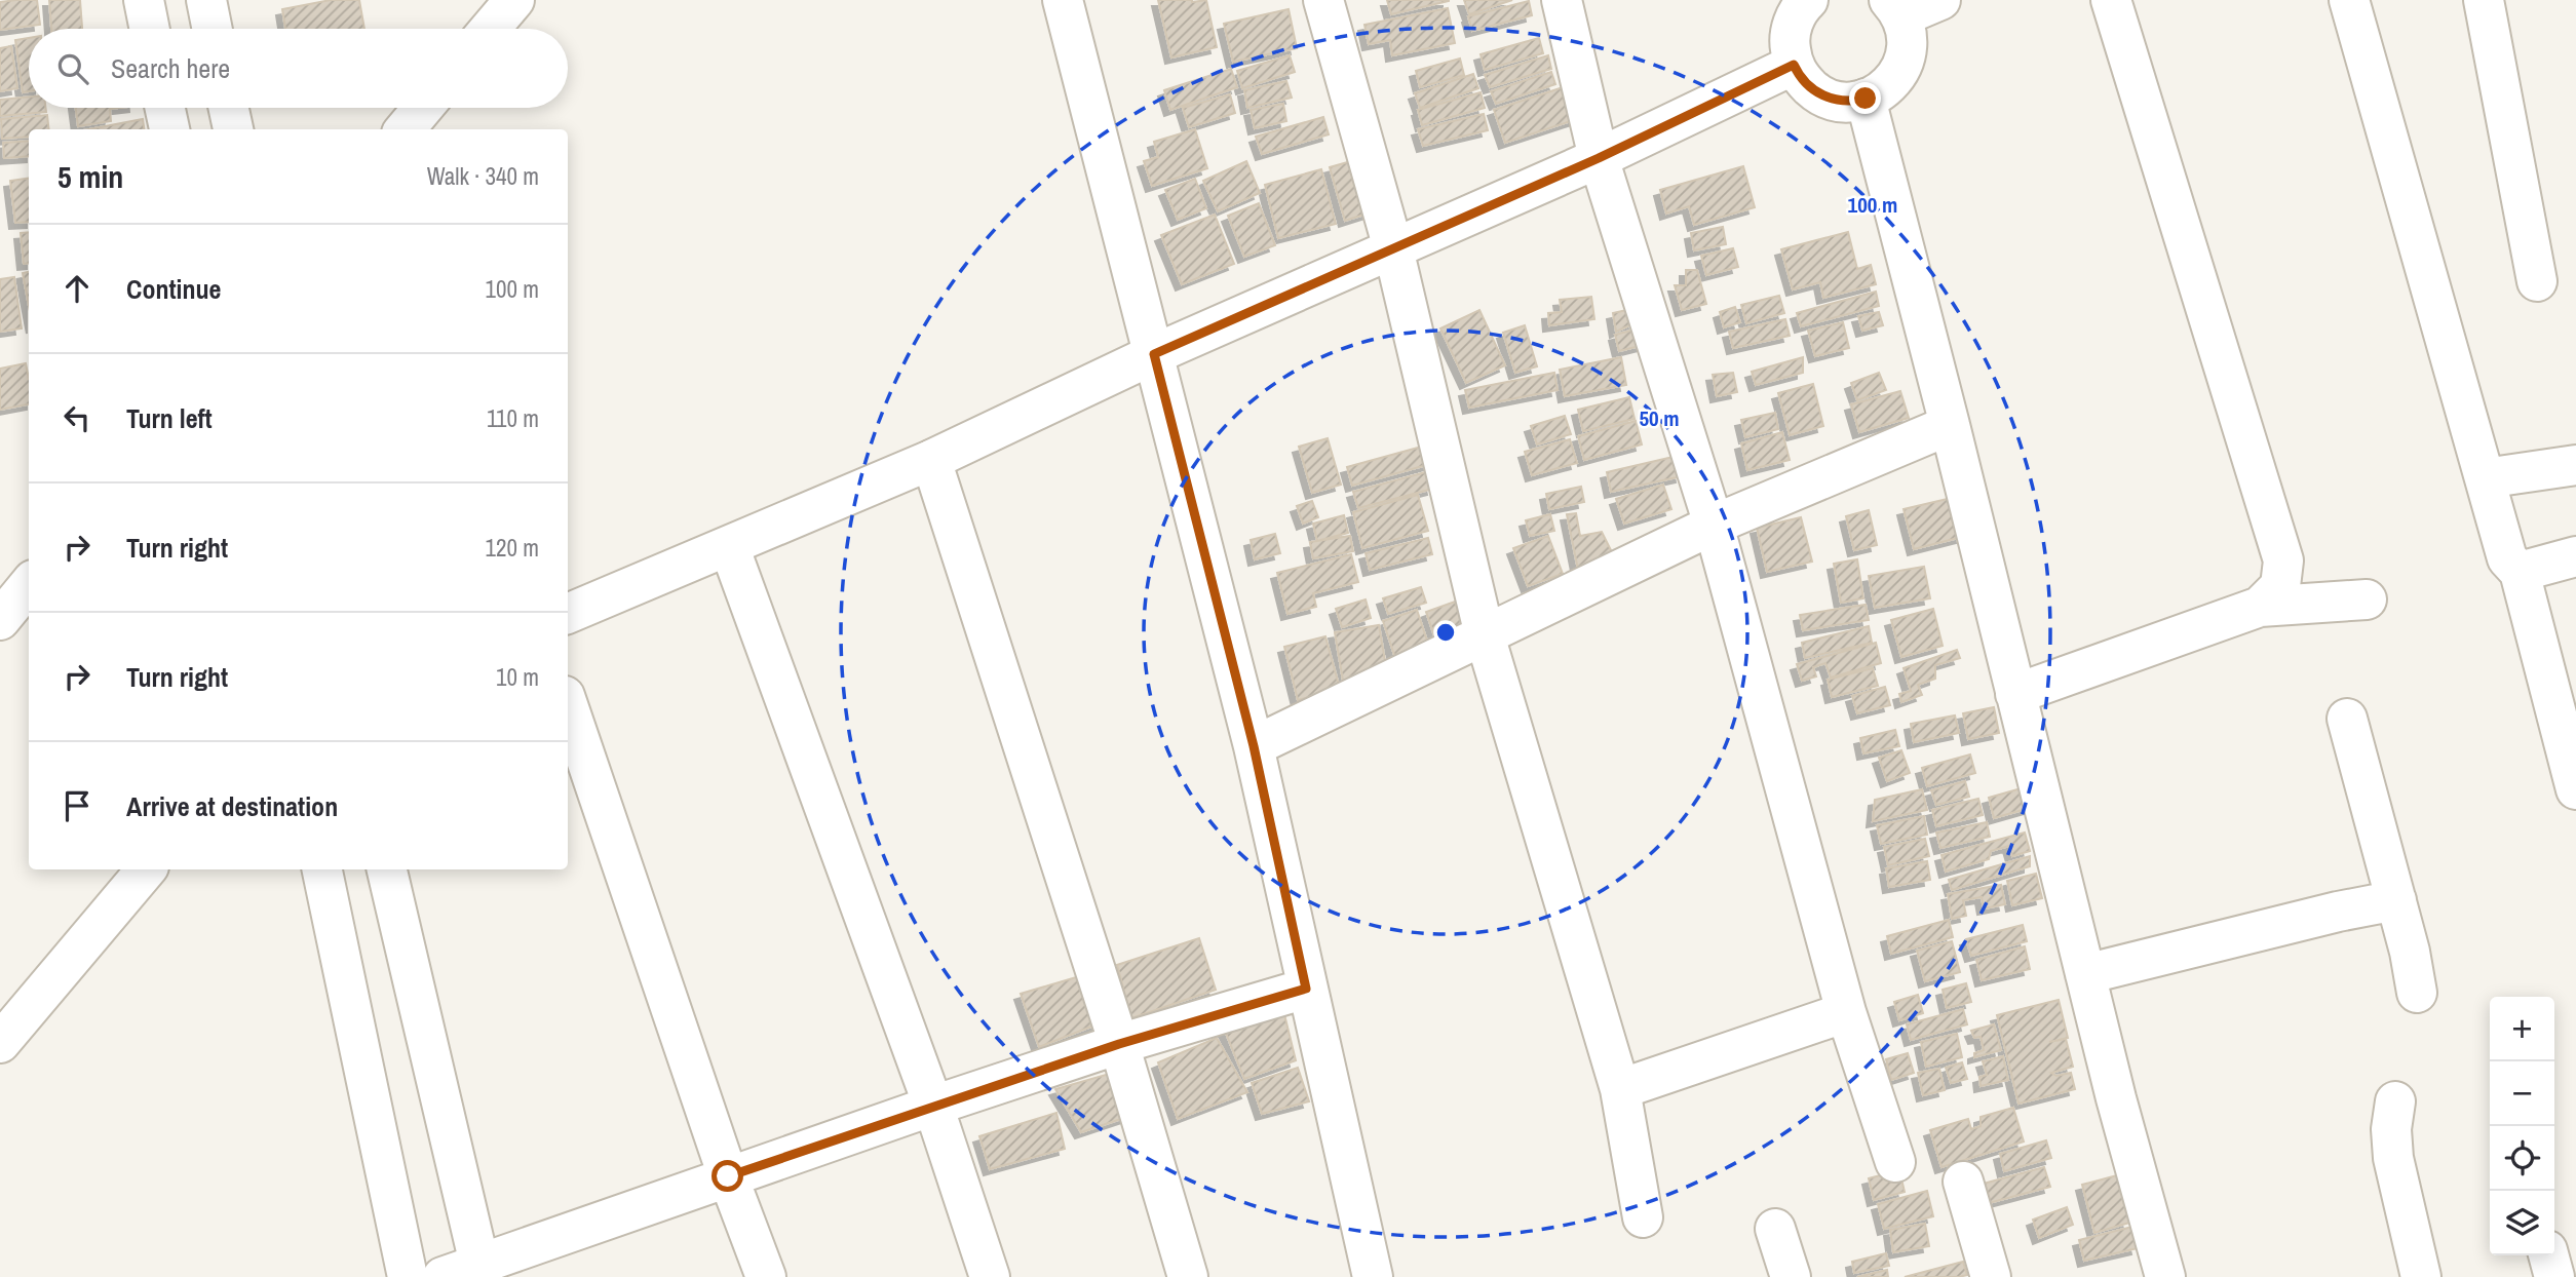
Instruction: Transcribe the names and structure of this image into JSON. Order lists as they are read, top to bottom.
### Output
{
  "page": {
    "search": "Search here",
    "heading": ["5 min", "Walk · 340 m"],
    "list": [
      ["Continue", "100 m"],
      ["Turn left", "110 m"],
      ["Turn right", "120 m"],
      ["Turn right", "10 m"],
      "Arrive at destination"
    ],
    "map_buttons": ["+", "−"]
  },
  "rings": ["100 m", "50 m"]
}
